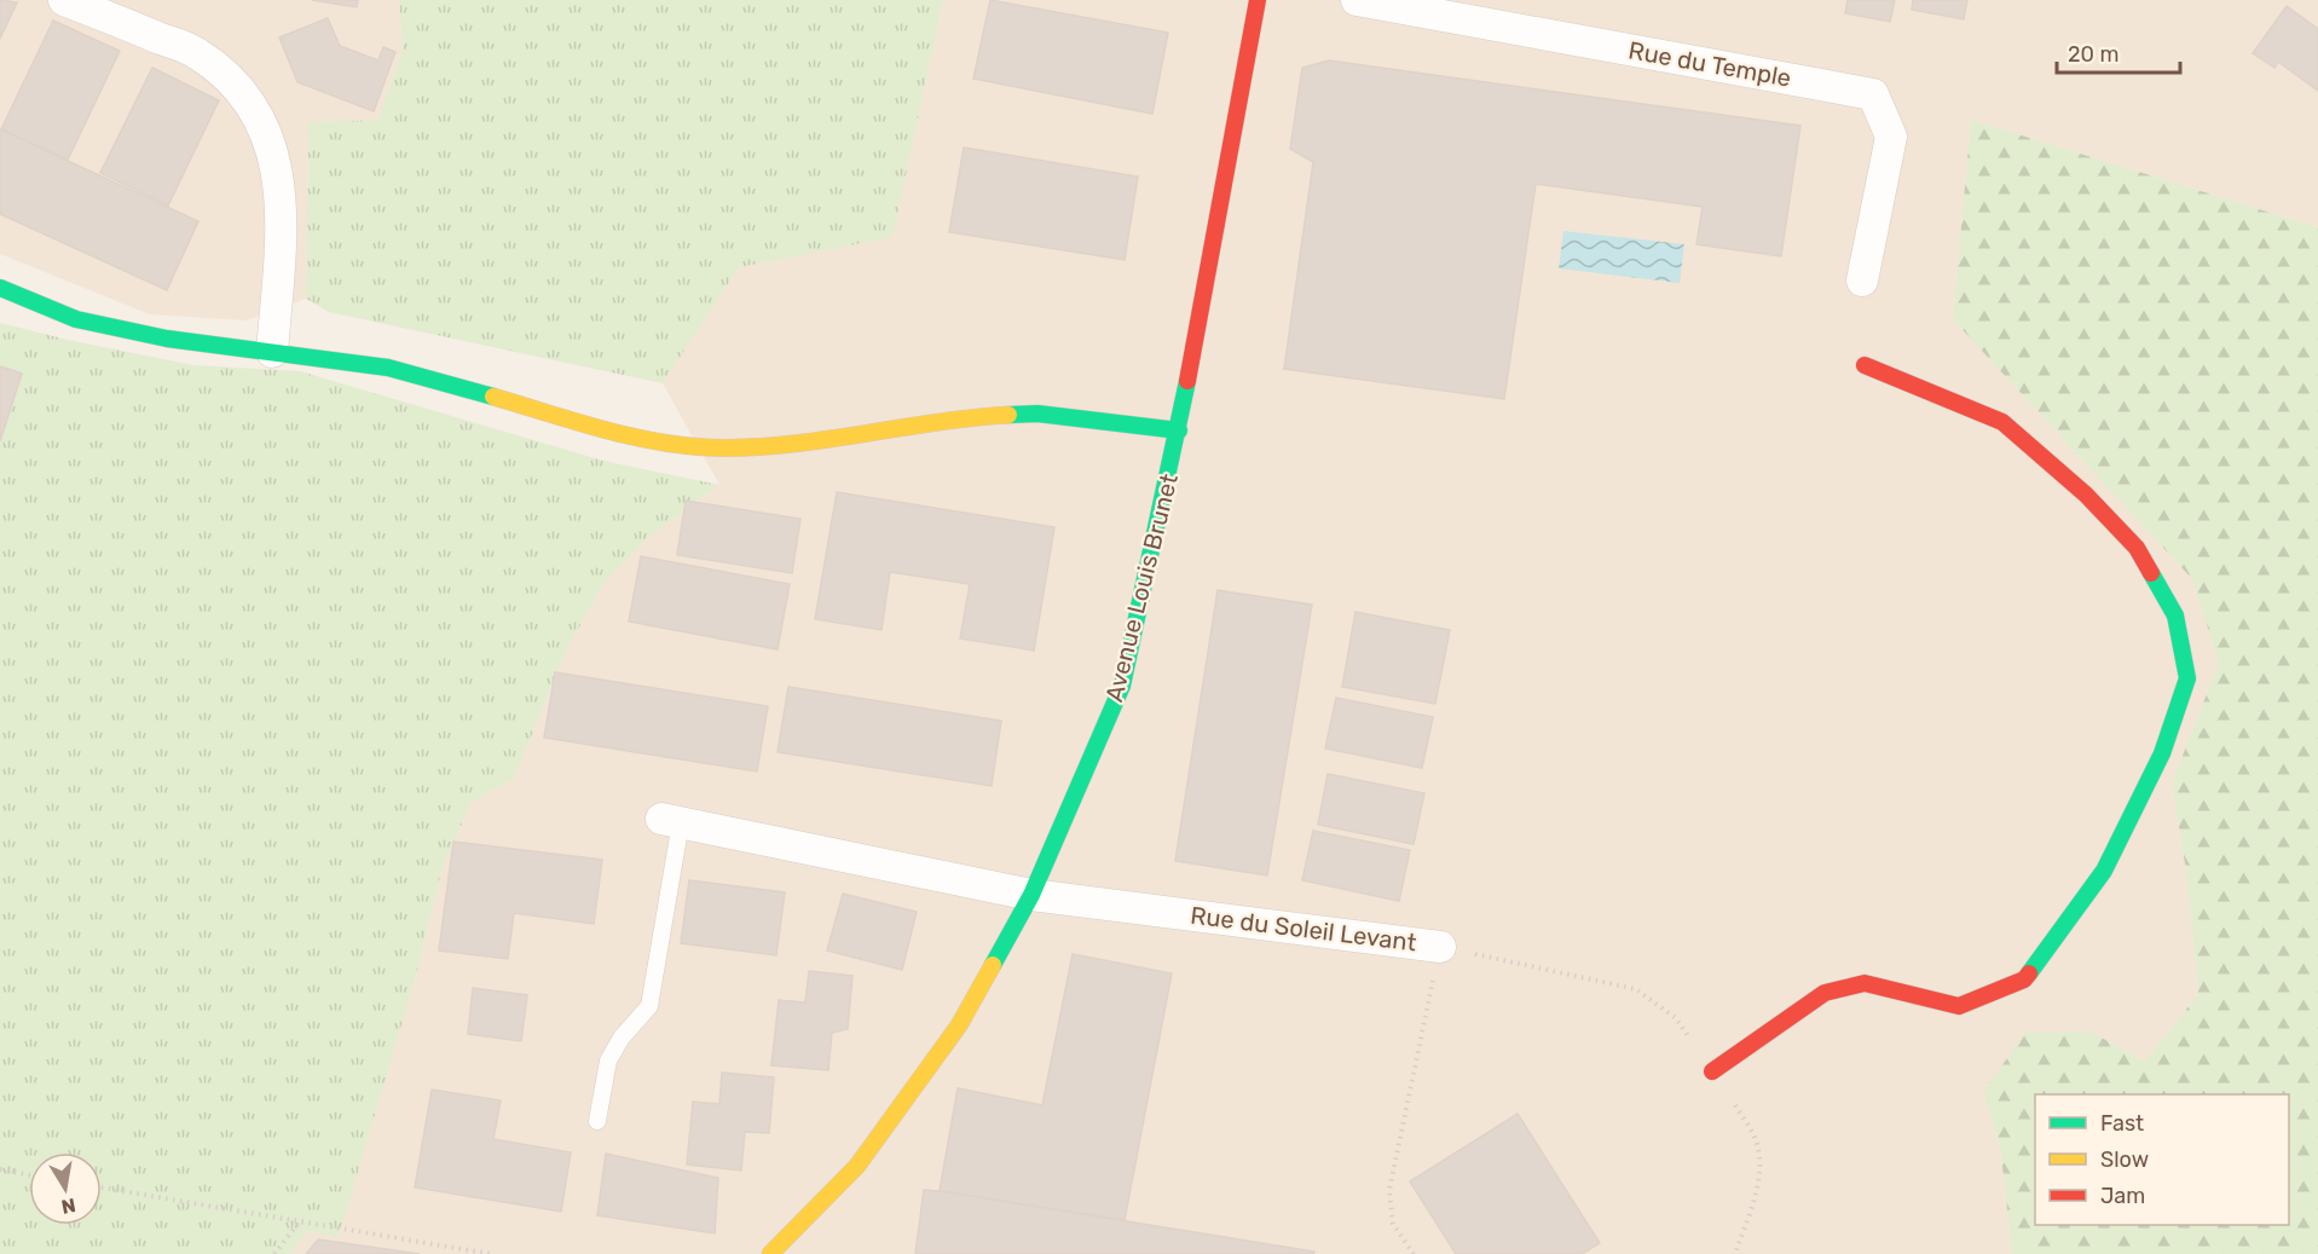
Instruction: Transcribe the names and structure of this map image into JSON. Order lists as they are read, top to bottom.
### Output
{
  "streets": {
    "street": ["Rue du Temple", "Avenue Louis Brunet", "Rue du Soleil Levant"]
  },
  "crossings": [
    ["Avenue Louis Brunet", "Rue du Soleil Levant"]
  ],
  "legend": ["Fast", "Slow", "Jam"],
  "scale_bar": "20 m",
  "north": "bottom"
}
